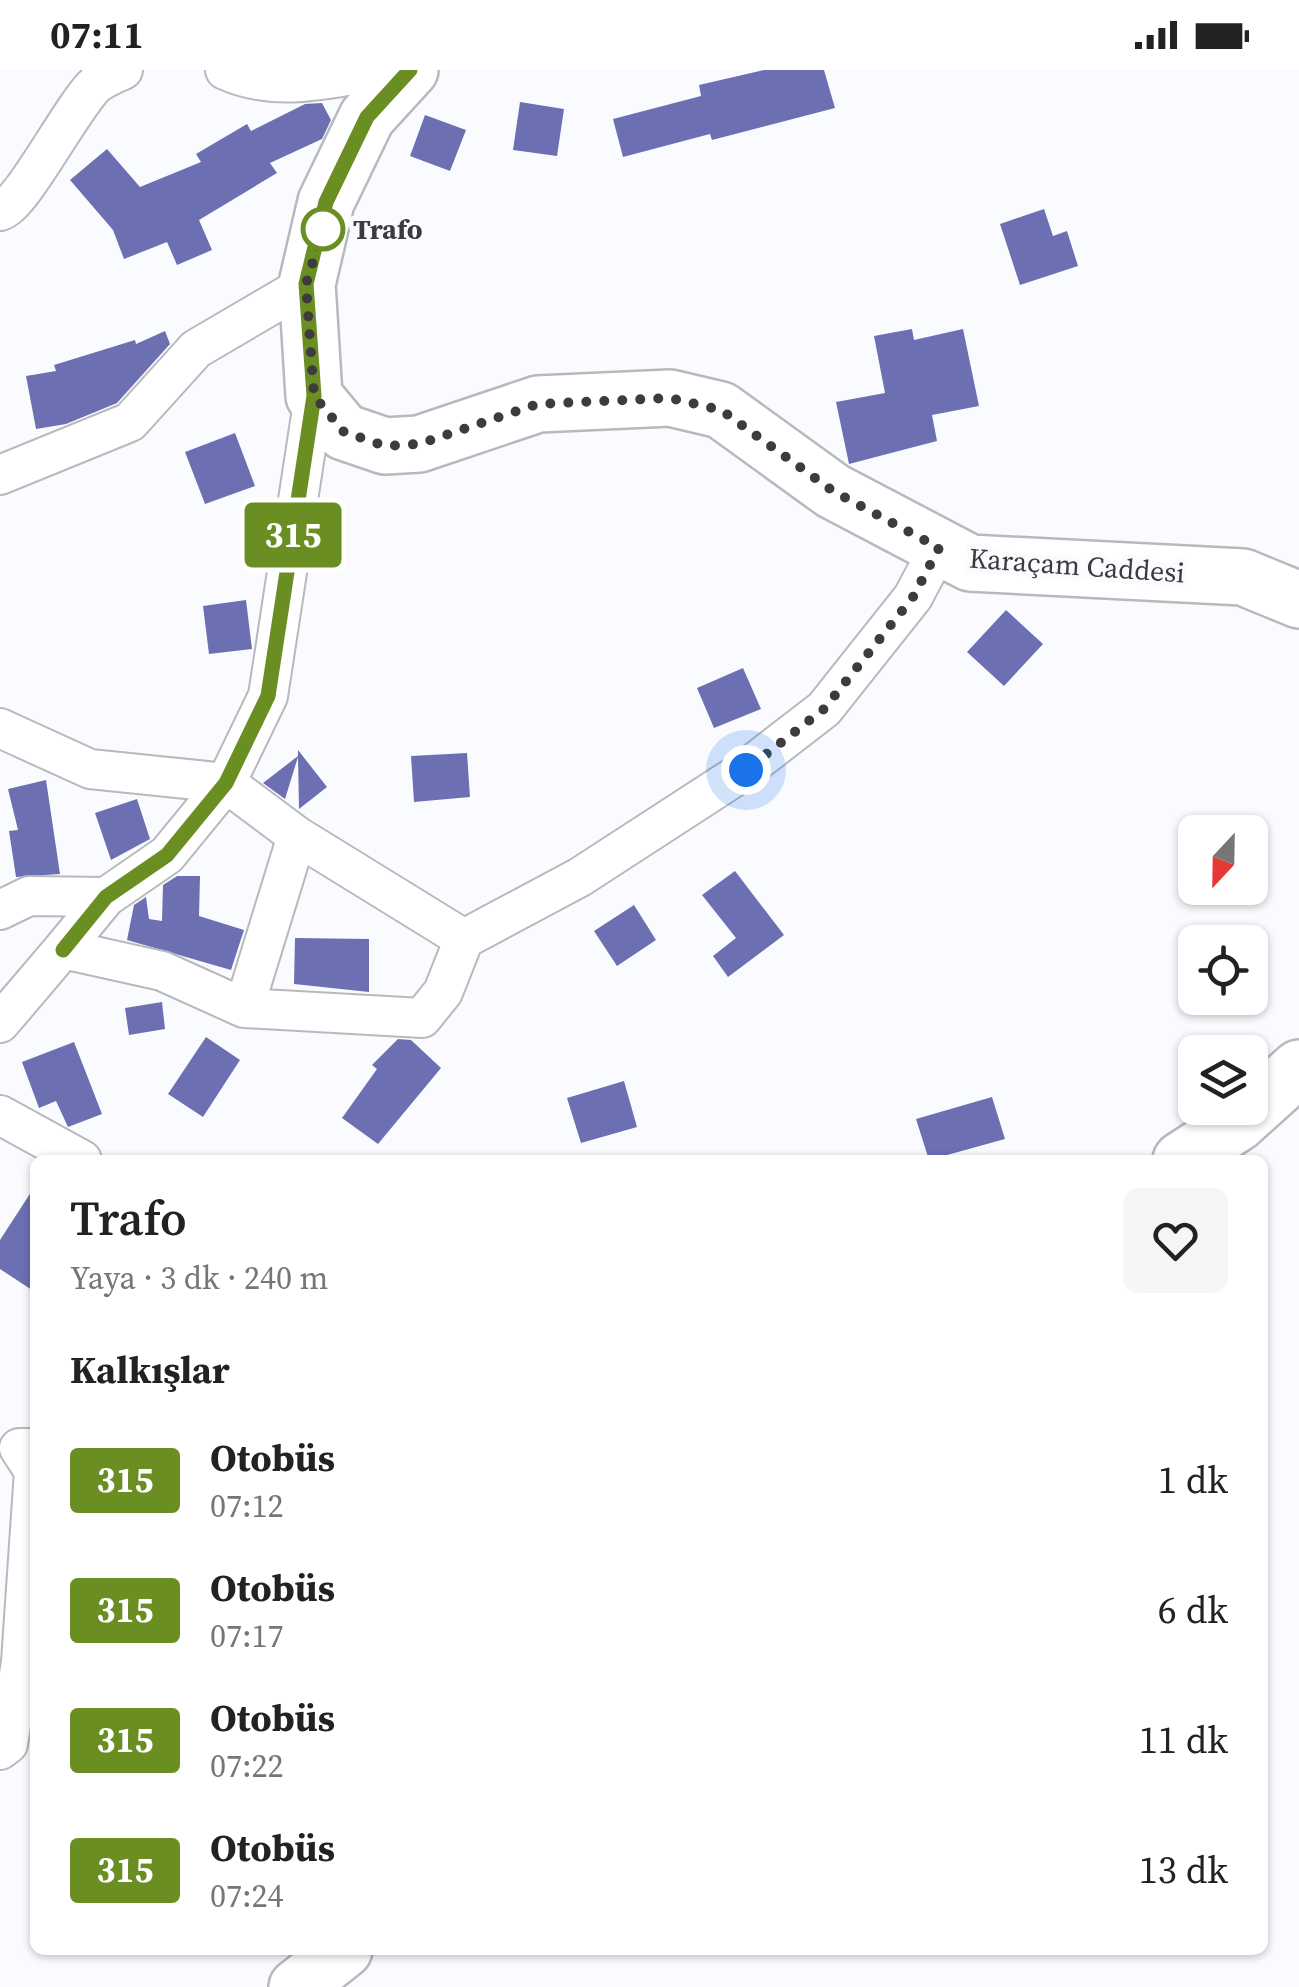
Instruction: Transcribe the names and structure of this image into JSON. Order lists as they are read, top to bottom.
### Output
{
  "streets": {
    "street": ["Karaçam Caddesi"]
  },
  "places": ["Trafo"],
  "lines": ["bus line 315"],
  "north": "bottom",
  "page": {
    "status": "07:11",
    "on_map": "315",
    "heading": [
      ["Trafo", "Yaya · 3 dk · 240 m"],
      "Kalkışlar"
    ],
    "list": [
      {
        "mark": "315",
        "name": "Otobüs",
        "note": "07:12",
        "value": "1 dk"
      },
      {
        "mark": "315",
        "name": "Otobüs",
        "note": "07:17",
        "value": "6 dk"
      },
      {
        "mark": "315",
        "name": "Otobüs",
        "note": "07:22",
        "value": "11 dk"
      },
      {
        "mark": "315",
        "name": "Otobüs",
        "note": "07:24",
        "value": "13 dk"
      }
    ]
  }
}
